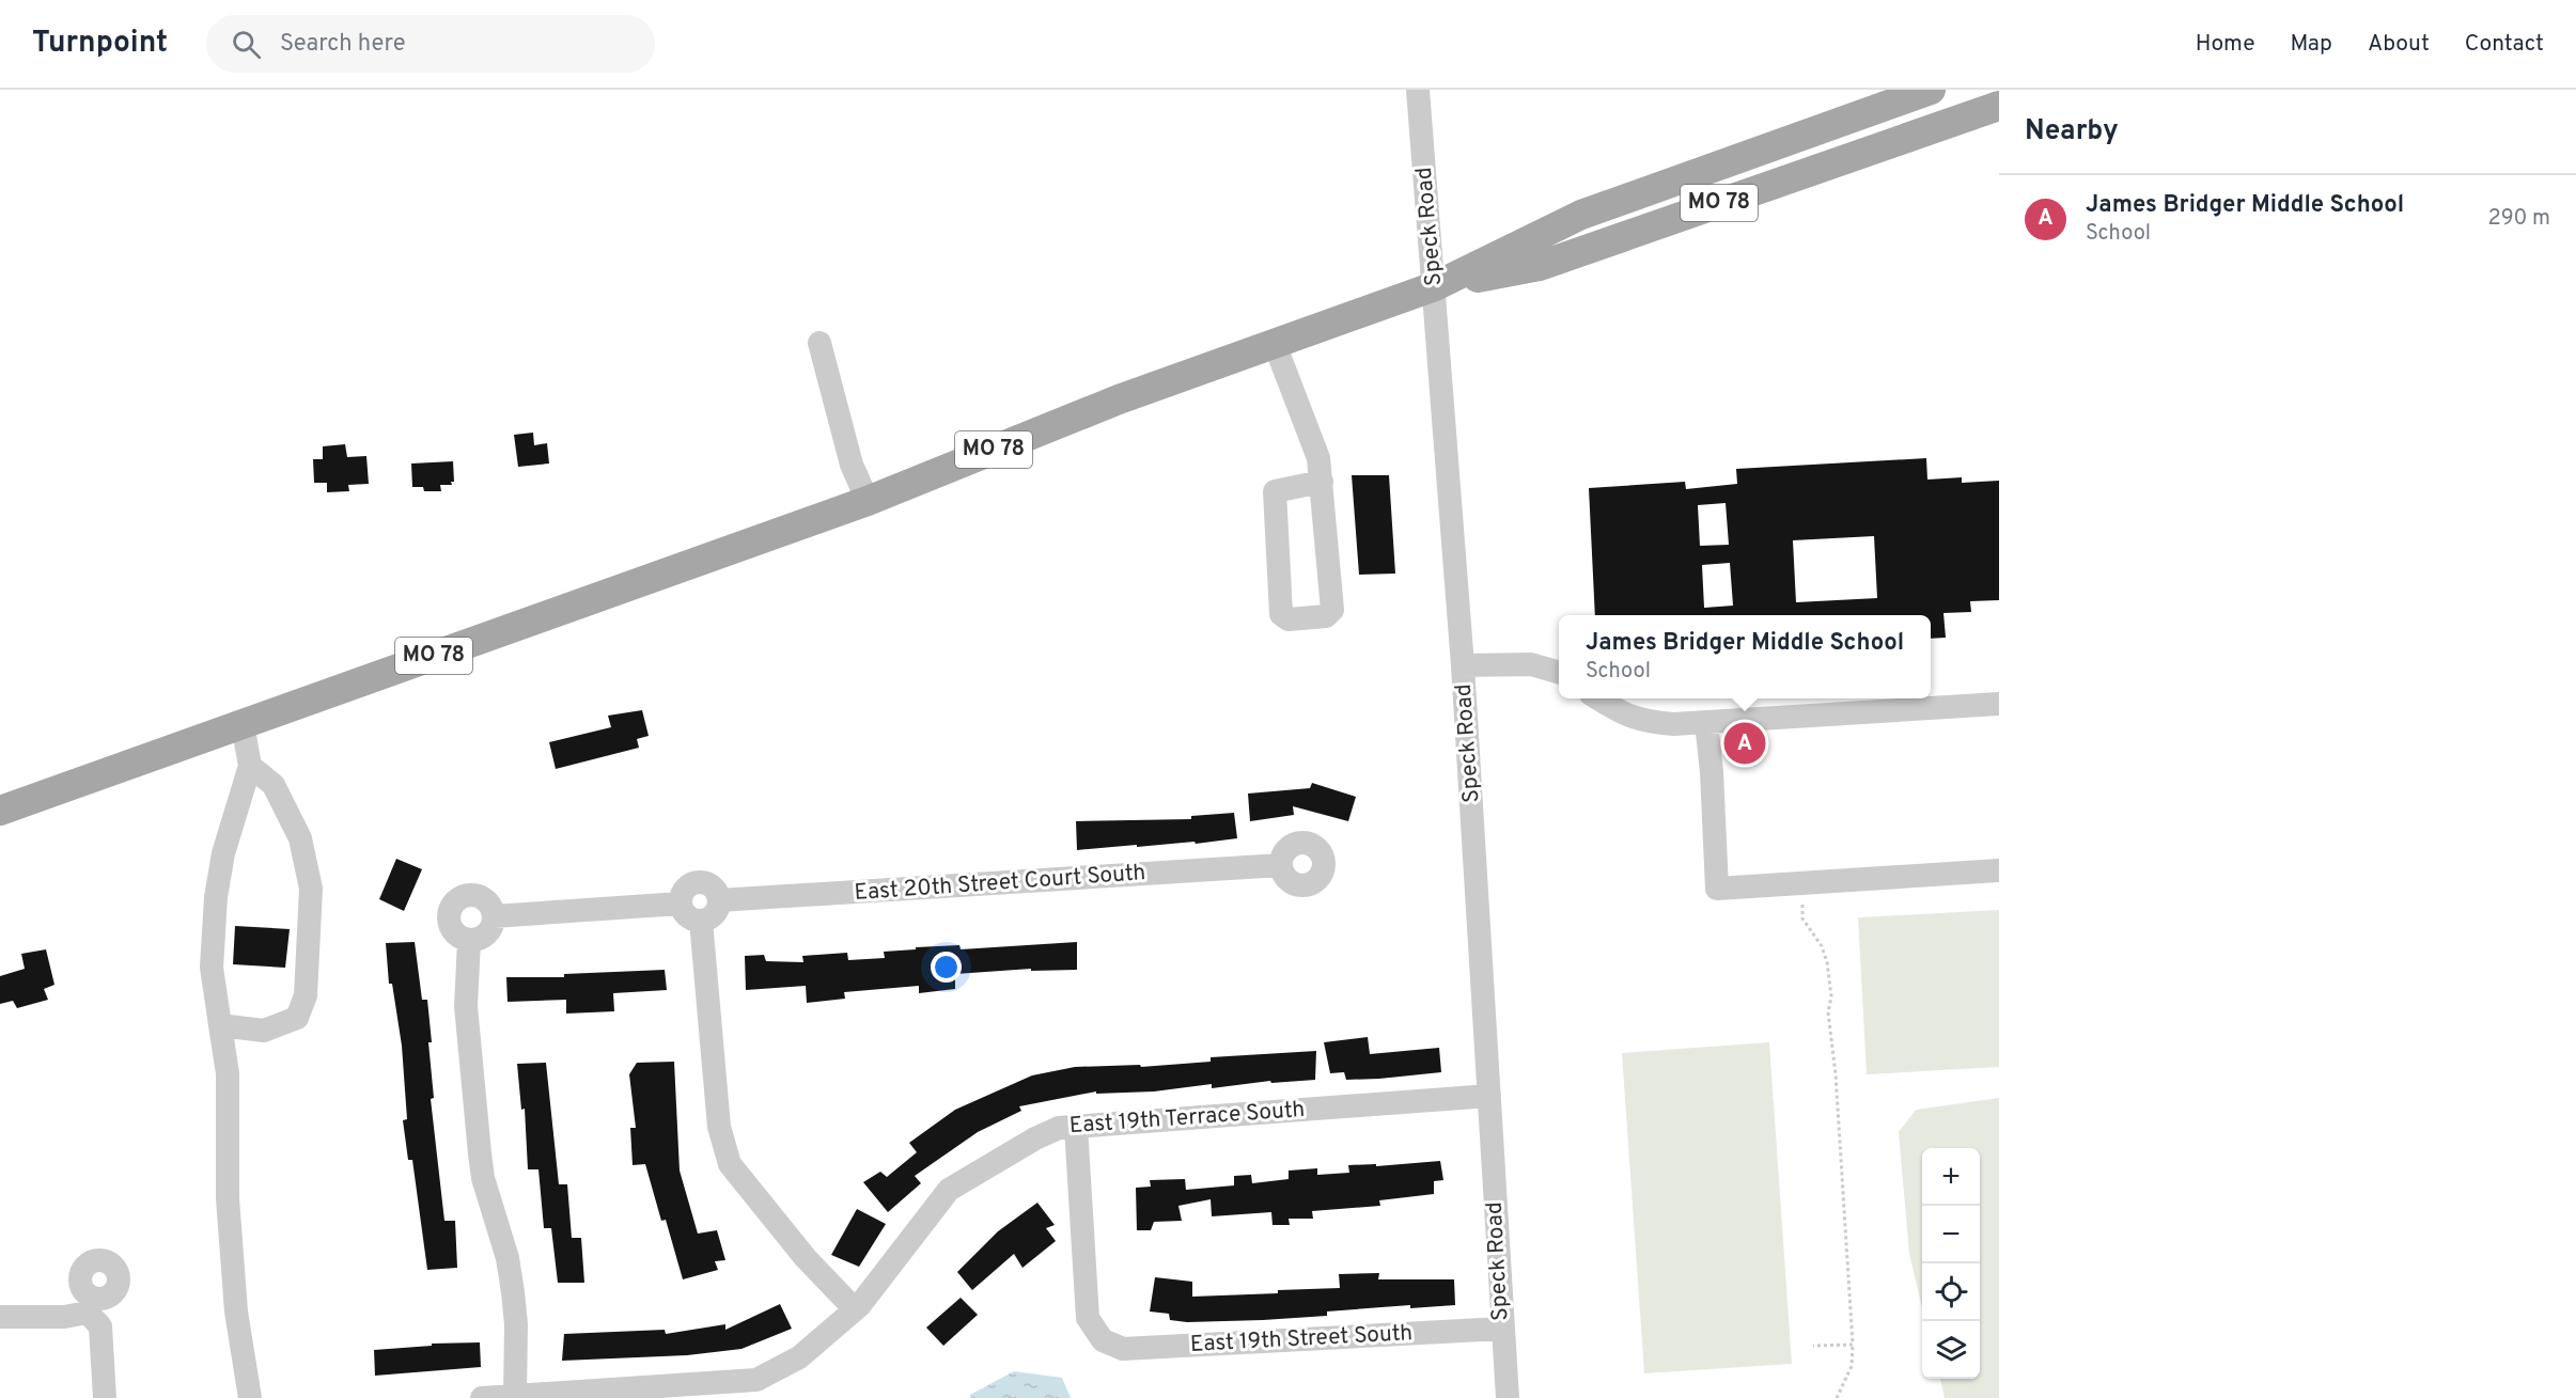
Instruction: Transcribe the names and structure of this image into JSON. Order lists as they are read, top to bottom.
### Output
{
  "streets": {
    "main road": ["MO 78"],
    "street": [
      "Speck Road",
      "East 20th Street Court South",
      "East 19th Terrace South",
      "East 19th Street South"
    ]
  },
  "crossings": [
    ["MO 78", "Speck Road"],
    ["Speck Road", "East 19th Terrace South"],
    ["Speck Road", "East 19th Street South"],
    ["East 19th Terrace South", "East 19th Street South"]
  ],
  "page": {
    "header": "Turnpoint",
    "search": "Search here",
    "nav": [
      "Home",
      "Map",
      "About",
      "Contact"
    ],
    "heading": "Nearby",
    "list": [
      {
        "mark": "A",
        "name": "James Bridger Middle School",
        "note": "School",
        "value": "290 m"
      }
    ],
    "popup": ["James Bridger Middle School", "School"],
    "pins": "A",
    "map_buttons": ["+", "−"]
  }
}
